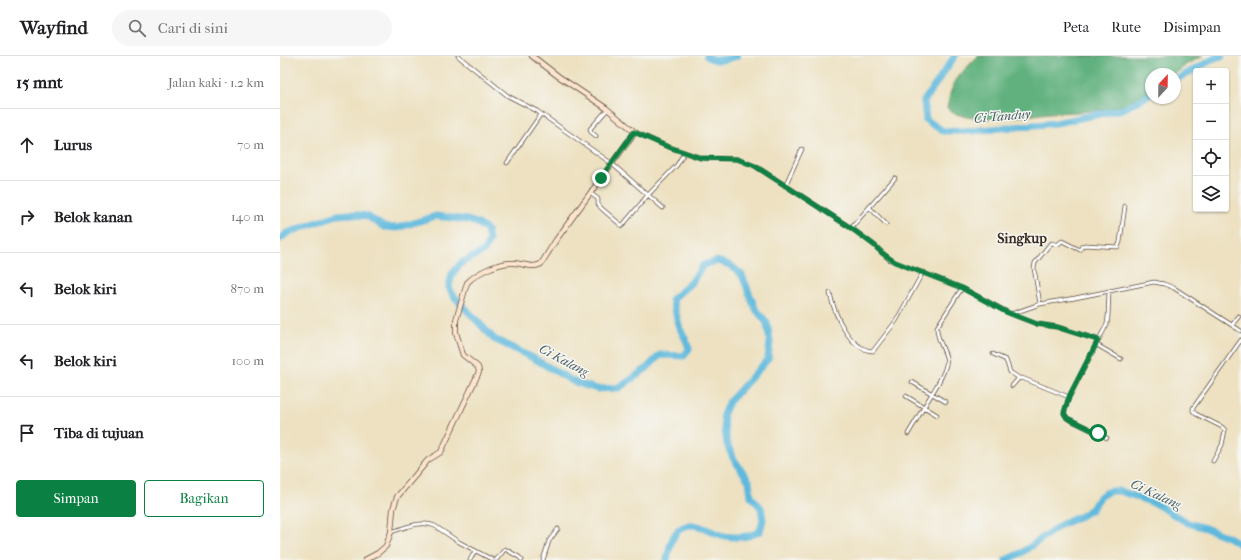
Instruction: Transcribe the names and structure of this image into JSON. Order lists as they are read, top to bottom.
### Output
{
  "districts": ["Singkup"],
  "water": ["Ci Tanduy", "Ci Kalang"],
  "north": "top",
  "page": {
    "header": "Wayfind",
    "search": "Cari di sini",
    "nav": ["Peta", "Rute", "Disimpan"],
    "heading": ["15 mnt", "Jalan kaki · 1.2 km"],
    "map_buttons": ["+", "−"],
    "list": [
      ["Lurus", "70 m"],
      ["Belok kanan", "140 m"],
      ["Belok kiri", "870 m"],
      ["Belok kiri", "100 m"],
      "Tiba di tujuan"
    ],
    "buttons": ["Simpan", "Bagikan"]
  }
}
